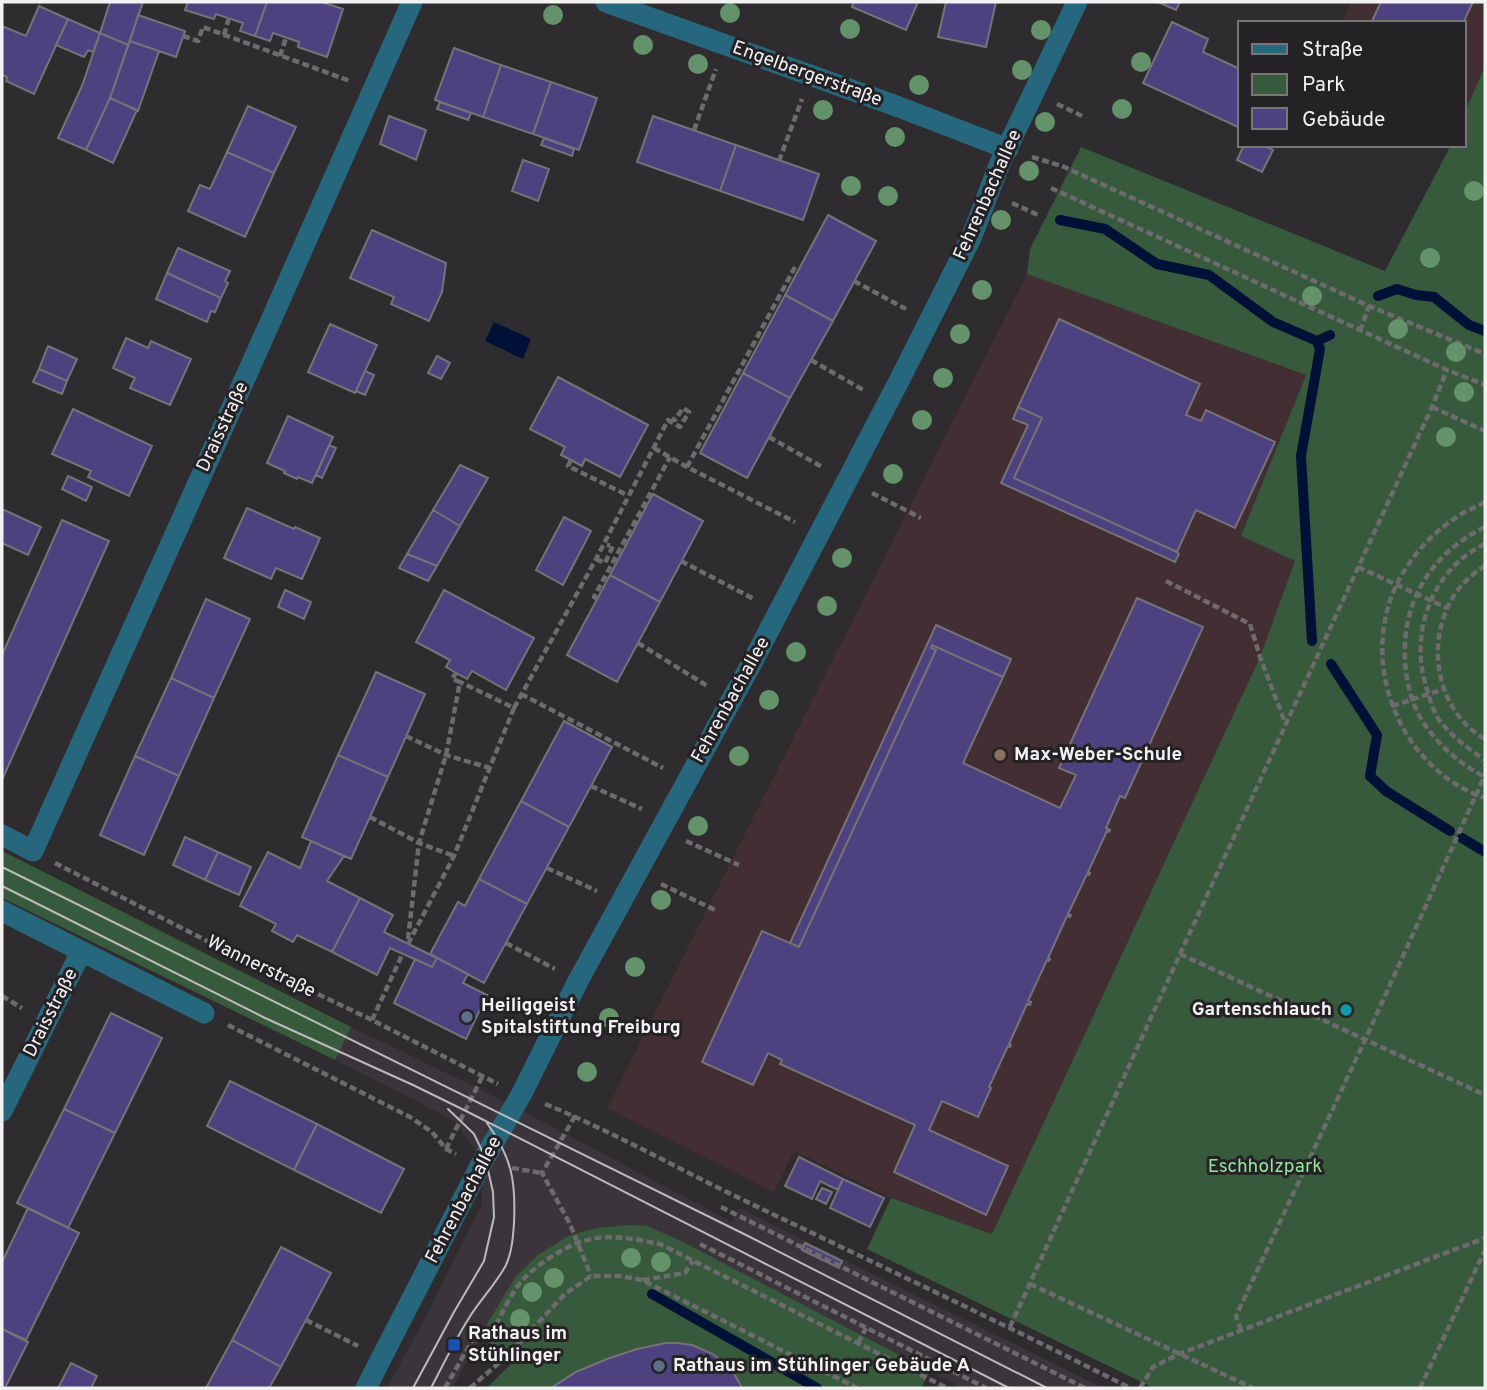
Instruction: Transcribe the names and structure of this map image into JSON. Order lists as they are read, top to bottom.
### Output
{
  "streets": {
    "street": ["Engelbergerstraße", "Fehrenbachallee", "Draisstraße"],
    "path": ["Wannerstraße"]
  },
  "crossings": [
    ["Engelbergerstraße", "Fehrenbachallee"],
    ["Fehrenbachallee", "Wannerstraße"],
    ["Draisstraße", "Wannerstraße"]
  ],
  "parks": ["Eschholzpark"],
  "places": {
    "other": [
      "Max-Weber-Schule",
      "Gartenschlauch",
      "Heiliggeist Spitalstiftung Freiburg",
      "Rathaus im Stühlinger Gebäude A"
    ],
    "transit": ["Rathaus im Stühlinger"]
  },
  "legend": ["Straße", "Park", "Gebäude"]
}
